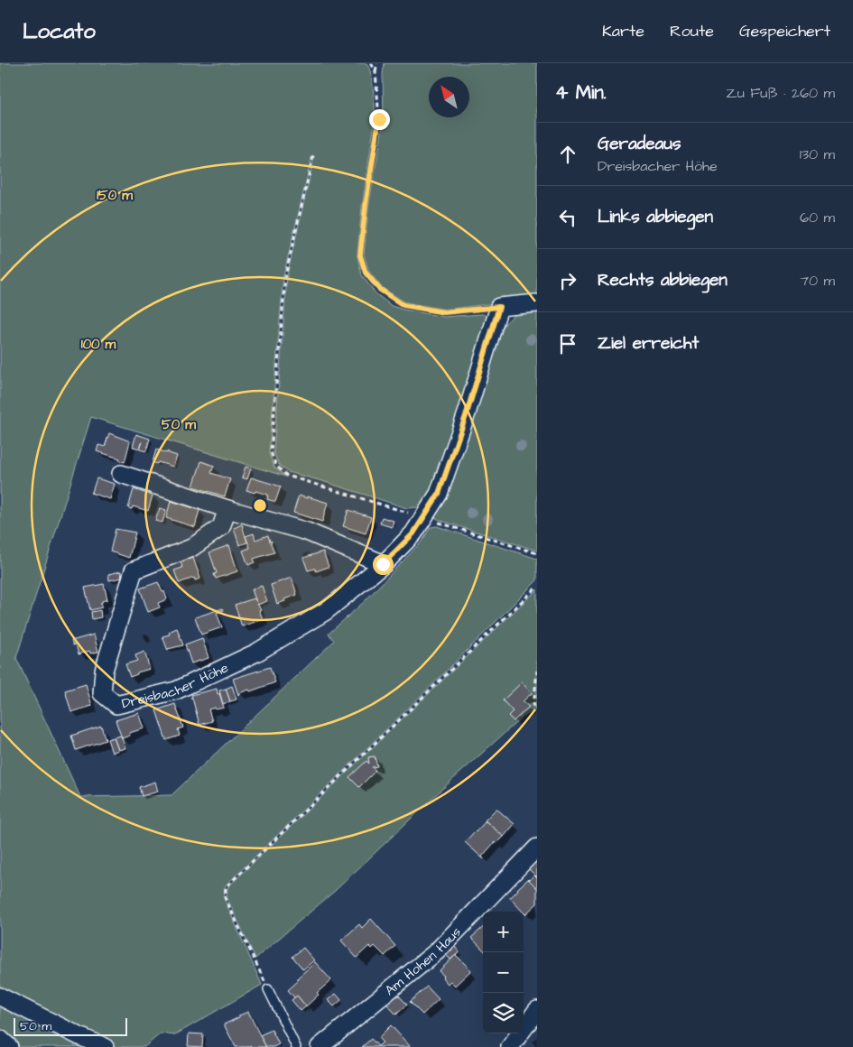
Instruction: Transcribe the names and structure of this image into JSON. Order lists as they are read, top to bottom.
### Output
{
  "streets": {
    "street": ["Dreisbacher Höhe", "Am Hohen Haus"]
  },
  "scale_bar": "50 m",
  "north": "top left",
  "page": {
    "header": "Locato",
    "nav": ["Karte", "Route", "Gespeichert"],
    "heading": ["4 Min.", "Zu Fuß · 260 m"],
    "list": [
      ["Geradeaus", "Dreisbacher Höhe", "130 m"],
      ["Links abbiegen", "60 m"],
      ["Rechts abbiegen", "70 m"],
      "Ziel erreicht"
    ],
    "map_buttons": ["+", "−"],
    "scale": "50 m"
  },
  "rings": ["150 m", "100 m", "50 m"]
}
